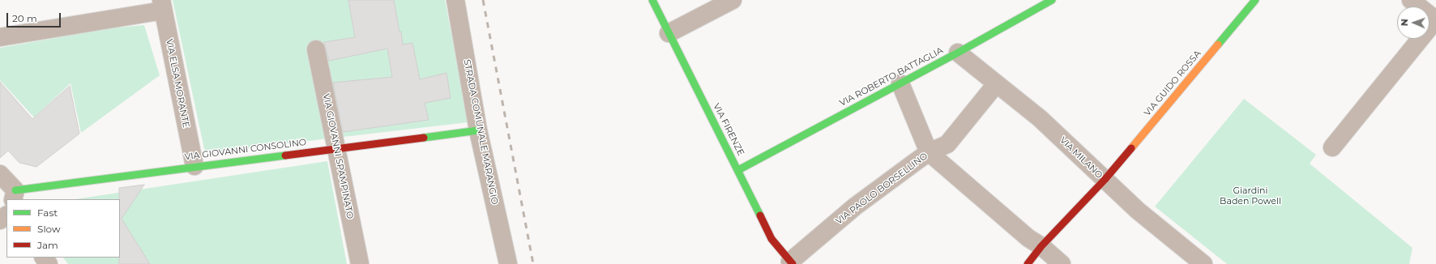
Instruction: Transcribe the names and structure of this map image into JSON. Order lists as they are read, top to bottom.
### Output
{
  "streets": {
    "street": [
      "VIA ROBERTO BATTAGLIA",
      "VIA ELSA MORANTE",
      "VIA GUIDO ROSSA",
      "VIA FIRENZE",
      "STRADA COMUNALE MARANGIO",
      "VIA GIOVANNI CONSOLINO",
      "VIA GIOVANNI SPAMPINATO",
      "VIA MILANO",
      "VIA PAOLO BORSELLINO"
    ]
  },
  "crossings": [
    ["VIA ROBERTO BATTAGLIA", "VIA FIRENZE"],
    ["VIA ROBERTO BATTAGLIA", "VIA MILANO"],
    ["VIA ELSA MORANTE", "VIA GIOVANNI CONSOLINO"],
    ["VIA GUIDO ROSSA", "VIA MILANO"],
    ["VIA FIRENZE", "VIA PAOLO BORSELLINO"],
    ["STRADA COMUNALE MARANGIO", "VIA GIOVANNI CONSOLINO"],
    ["VIA GIOVANNI CONSOLINO", "VIA GIOVANNI SPAMPINATO"],
    ["VIA MILANO", "VIA PAOLO BORSELLINO"]
  ],
  "parks": ["Giardini Baden Powell"],
  "legend": ["Fast", "Slow", "Jam"],
  "scale_bar": "20 m",
  "north": "left"
}
